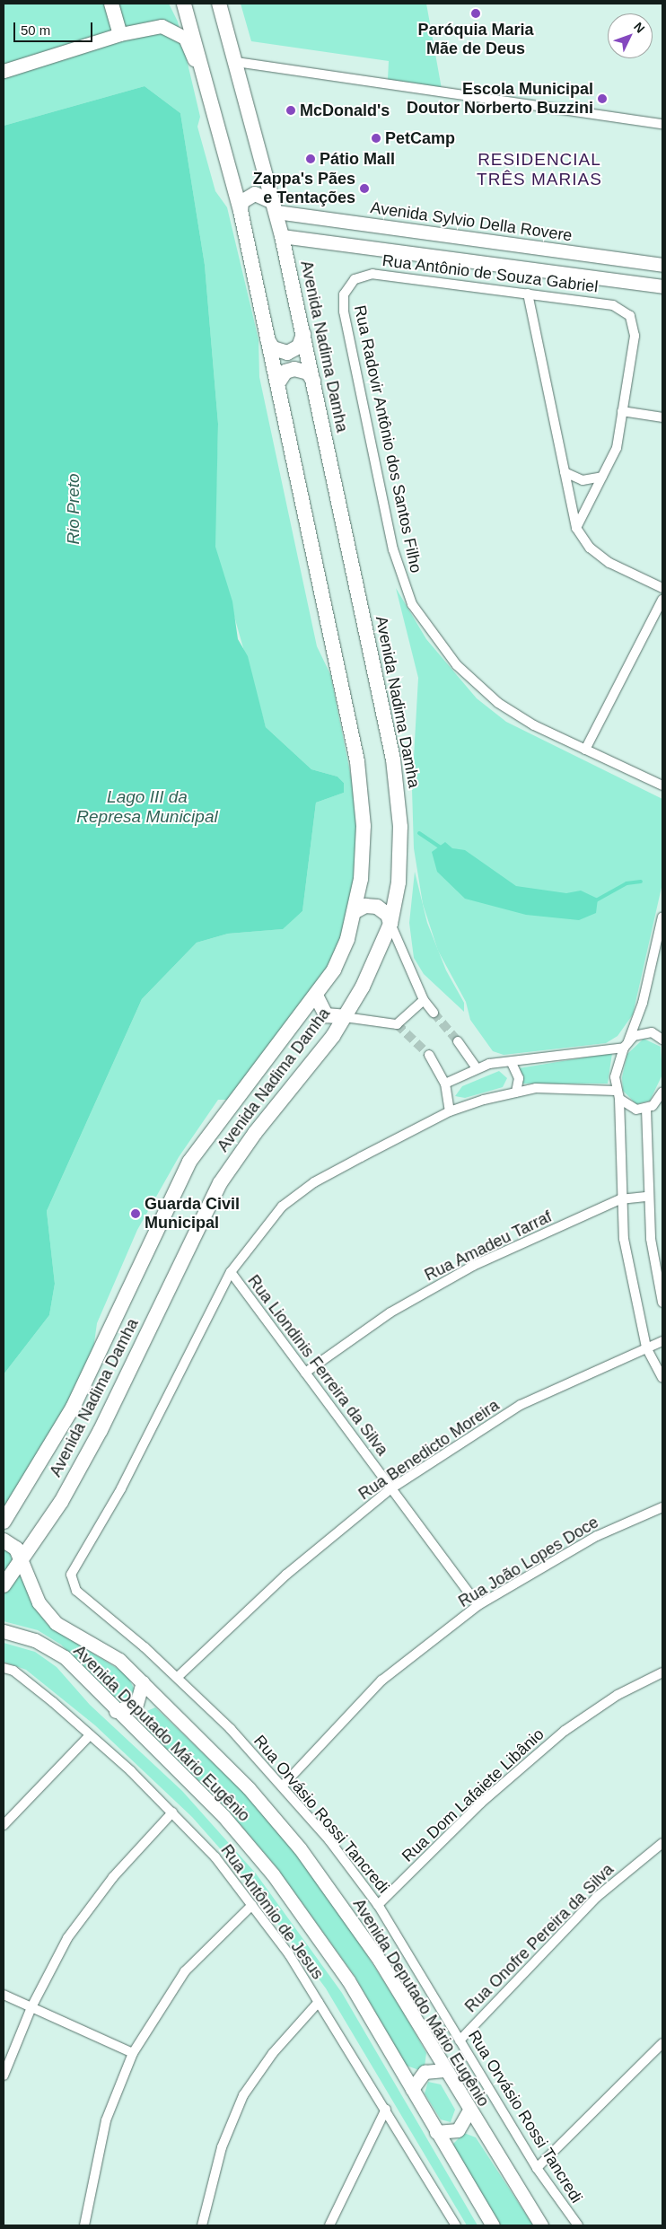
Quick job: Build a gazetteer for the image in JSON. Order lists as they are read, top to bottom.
{
  "streets": {
    "main road": ["Avenida Nadima Damha"],
    "street": [
      "Avenida Sylvio Della Rovere",
      "Rua Antônio de Souza Gabriel",
      "Rua Radovir Antônio dos Santos Filho",
      "Rua Amadeu Tarraf",
      "Rua Liondinis Ferreira da Silva",
      "Rua Benedicto Moreira",
      "Rua João Lopes Doce",
      "Avenida Deputado Mário Eugênio",
      "Rua Dom Lafaiete Libânio",
      "Rua Orvásio Rossi Tancredi",
      "Rua Antômio de Jesus",
      "Rua Onofre Pereira da Silva"
    ]
  },
  "crossings": [
    ["Avenida Sylvio Della Rovere", "Avenida Nadima Damha"],
    ["Rua Antônio de Souza Gabriel", "Rua Radovir Antônio dos Santos Filho"],
    ["Avenida Nadima Damha", "Avenida Deputado Mário Eugênio"],
    ["Rua Amadeu Tarraf", "Rua Liondinis Ferreira da Silva"],
    ["Rua Liondinis Ferreira da Silva", "Rua Benedicto Moreira"],
    ["Rua Liondinis Ferreira da Silva", "Rua João Lopes Doce"],
    ["Rua Liondinis Ferreira da Silva", "Rua Orvásio Rossi Tancredi"],
    ["Rua Benedicto Moreira", "Rua Orvásio Rossi Tancredi"],
    ["Rua João Lopes Doce", "Rua Orvásio Rossi Tancredi"],
    ["Rua Dom Lafaiete Libânio", "Rua Orvásio Rossi Tancredi"],
    ["Rua Orvásio Rossi Tancredi", "Rua Onofre Pereira da Silva"]
  ],
  "districts": ["RESIDENCIAL TRÊS MARIAS"],
  "water": ["Rio Preto", "Lago III da Represa Municipal"],
  "places": [
    "Paróquia Maria Mãe de Deus",
    "Escola Municipal Doutor Norberto Buzzini",
    "McDonald's",
    "PetCamp",
    "Pátio Mall",
    "Zappa's Pães e Tentações",
    "Guarda Civil Municipal"
  ],
  "scale_bar": "50 m",
  "north": "top right"
}
